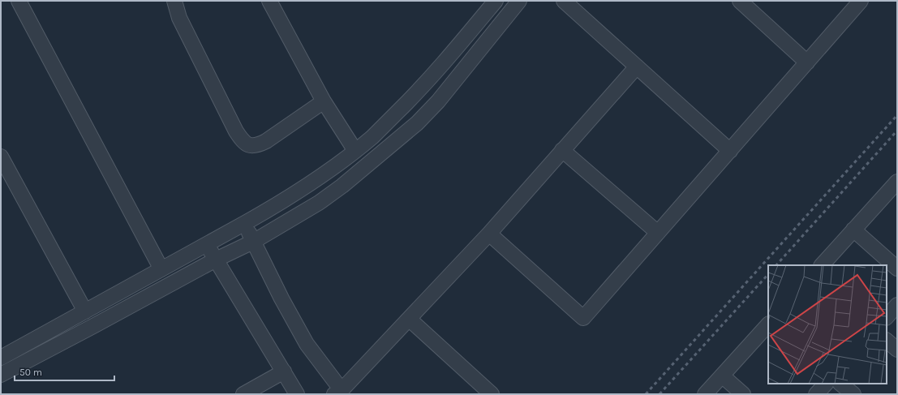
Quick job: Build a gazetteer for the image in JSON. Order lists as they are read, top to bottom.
{
  "scale_bar": "50 m"
}
